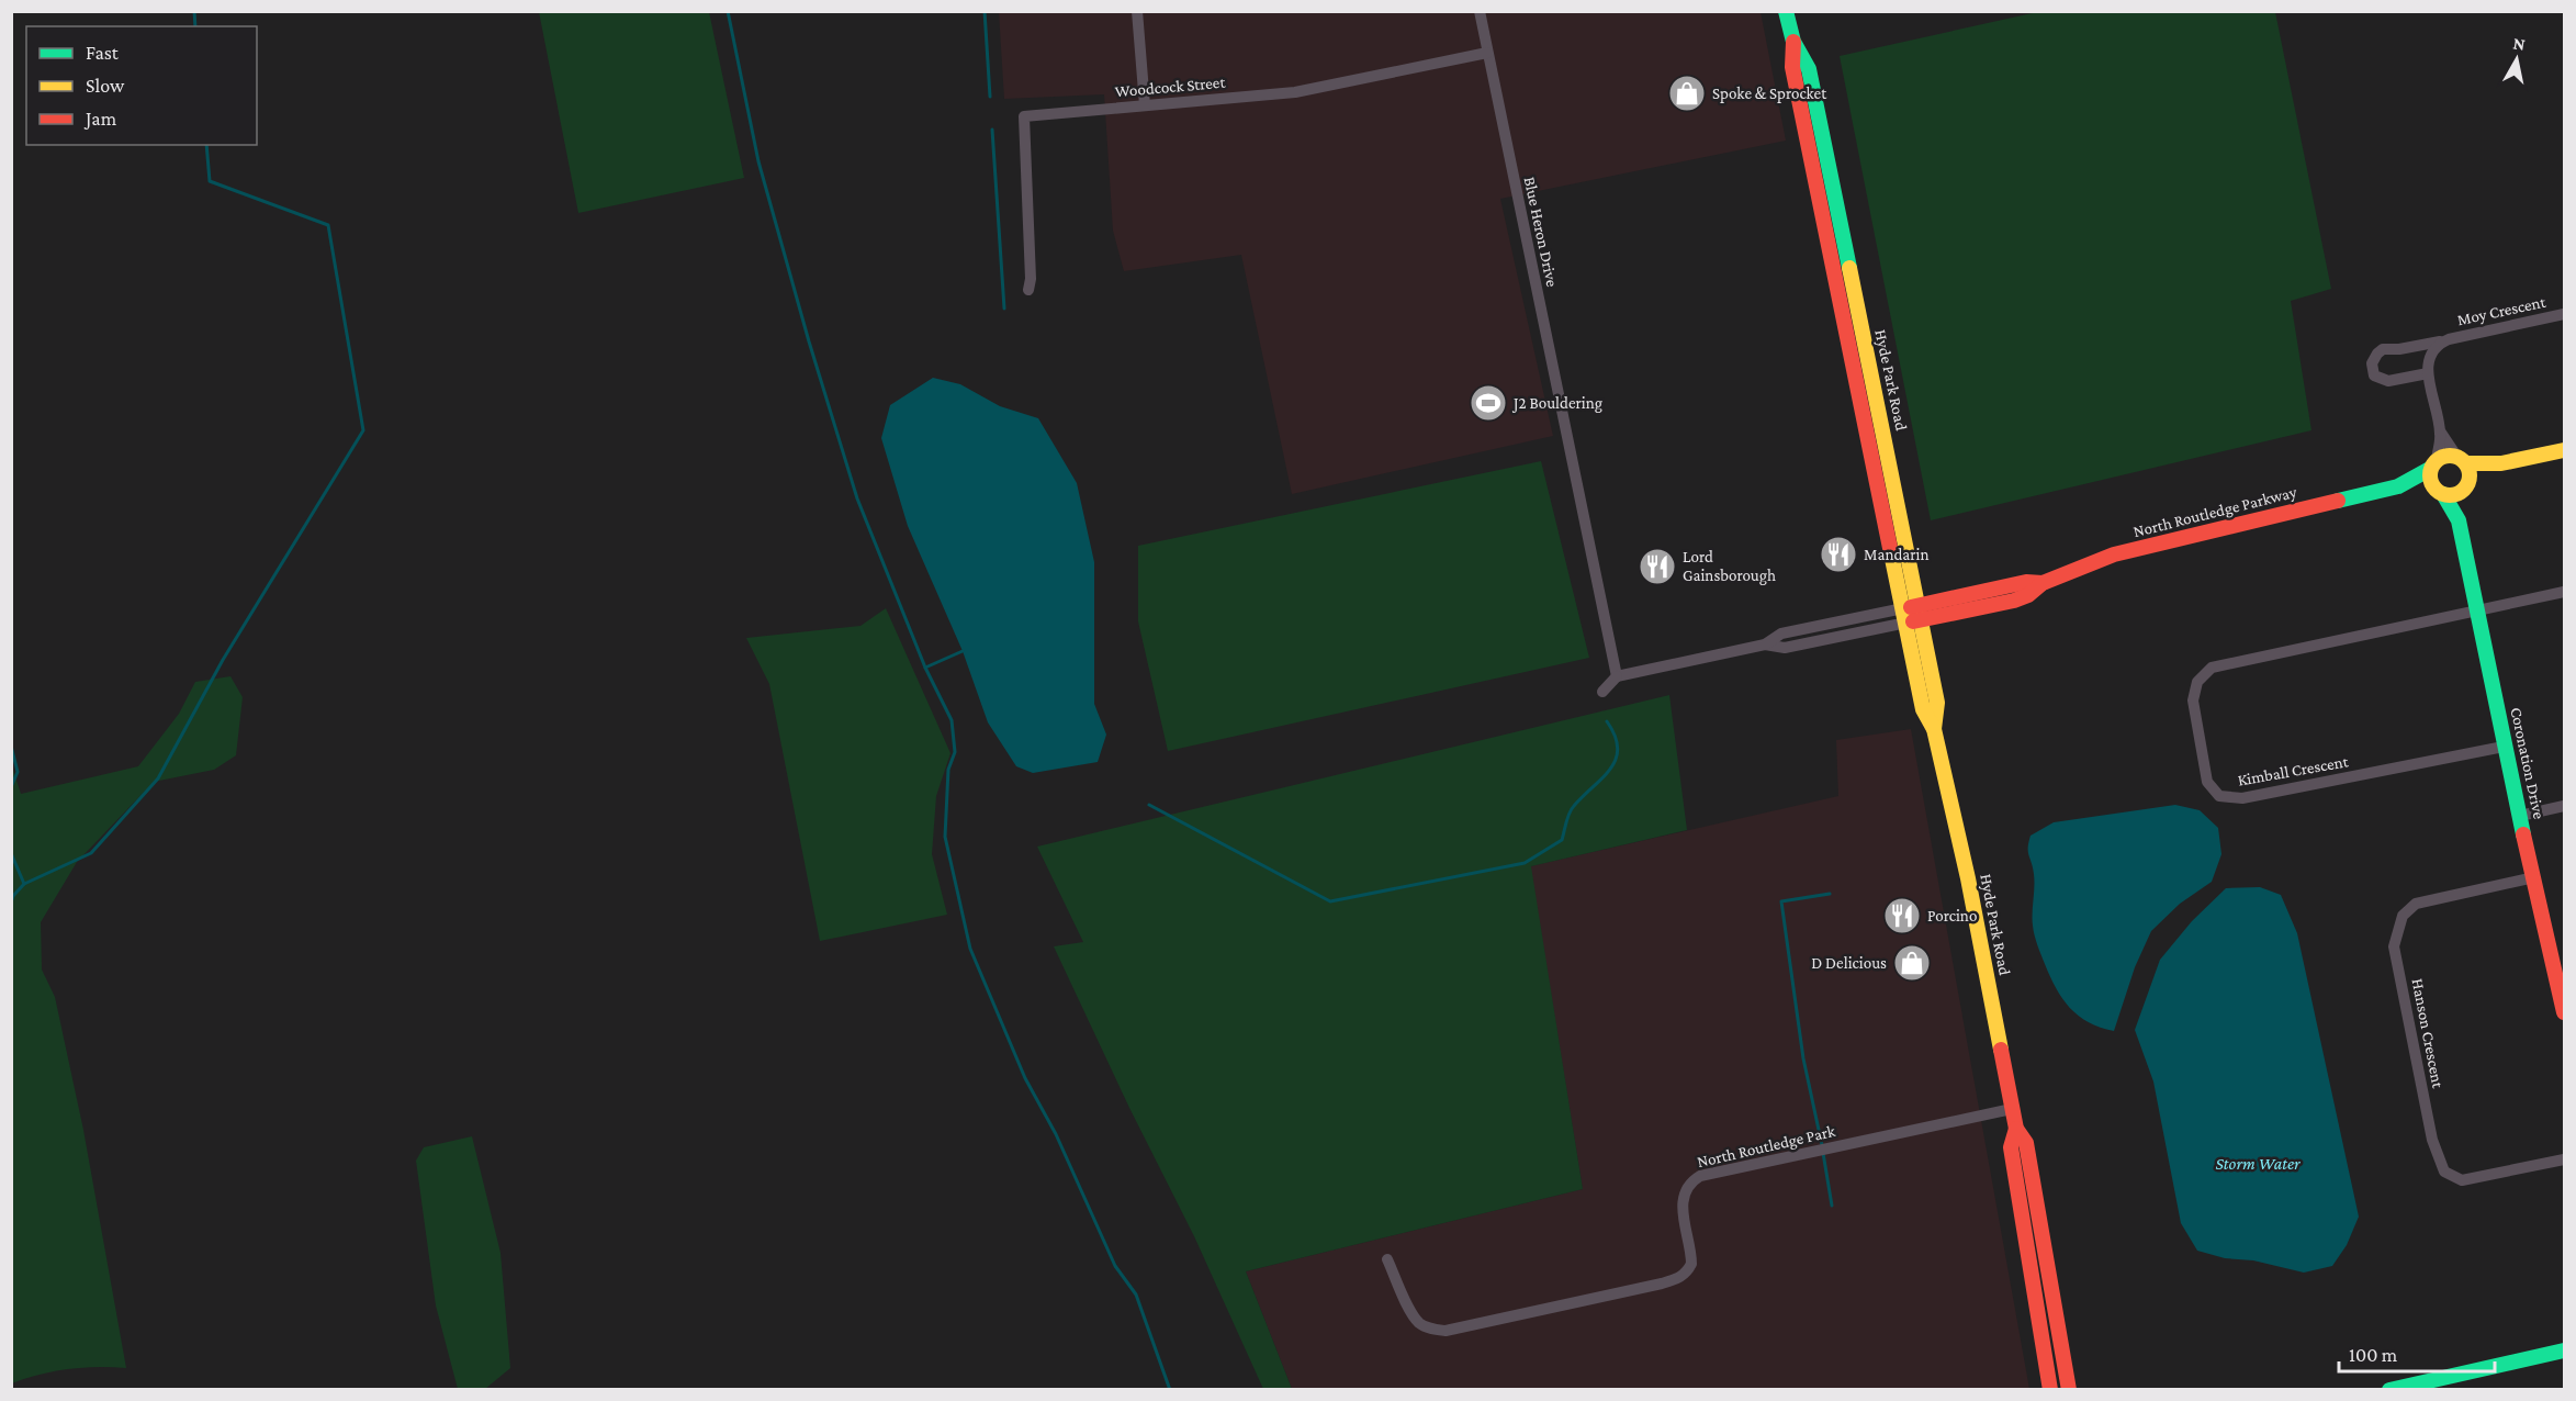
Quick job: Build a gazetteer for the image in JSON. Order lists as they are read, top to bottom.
{
  "streets": {
    "main road": ["Hyde Park Road", "North Routledge Parkway", "Coronation Drive"],
    "street": [
      "Woodcock Street",
      "Blue Heron Drive",
      "Moy Crescent",
      "Kimball Crescent",
      "Hanson Crescent",
      "North Routledge Park"
    ]
  },
  "crossings": [
    ["Woodcock Street", "Blue Heron Drive"],
    ["Hyde Park Road", "North Routledge Parkway"],
    ["Hyde Park Road", "North Routledge Park"],
    ["North Routledge Parkway", "Coronation Drive"],
    ["Coronation Drive", "Kimball Crescent"],
    ["Coronation Drive", "Hanson Crescent"]
  ],
  "water": ["Storm Water"],
  "places": {
    "shop": ["Spoke & Sprocket", "D Delicious"],
    "sports": ["J2 Bouldering"],
    "restaurant": ["Mandarin", "Lord Gainsborough", "Porcino"]
  },
  "legend": ["Fast", "Slow", "Jam"],
  "scale_bar": "100 m",
  "north": "top"
}
